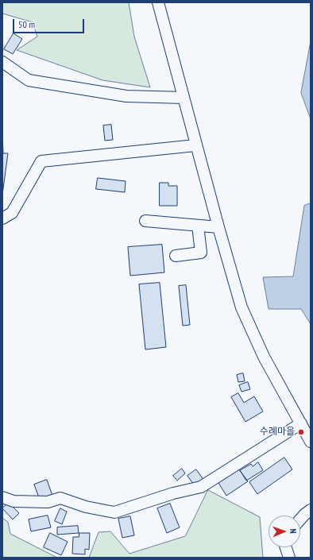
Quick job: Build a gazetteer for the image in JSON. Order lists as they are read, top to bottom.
{
  "places": ["수례마을"],
  "scale_bar": "50 m",
  "north": "right"
}
